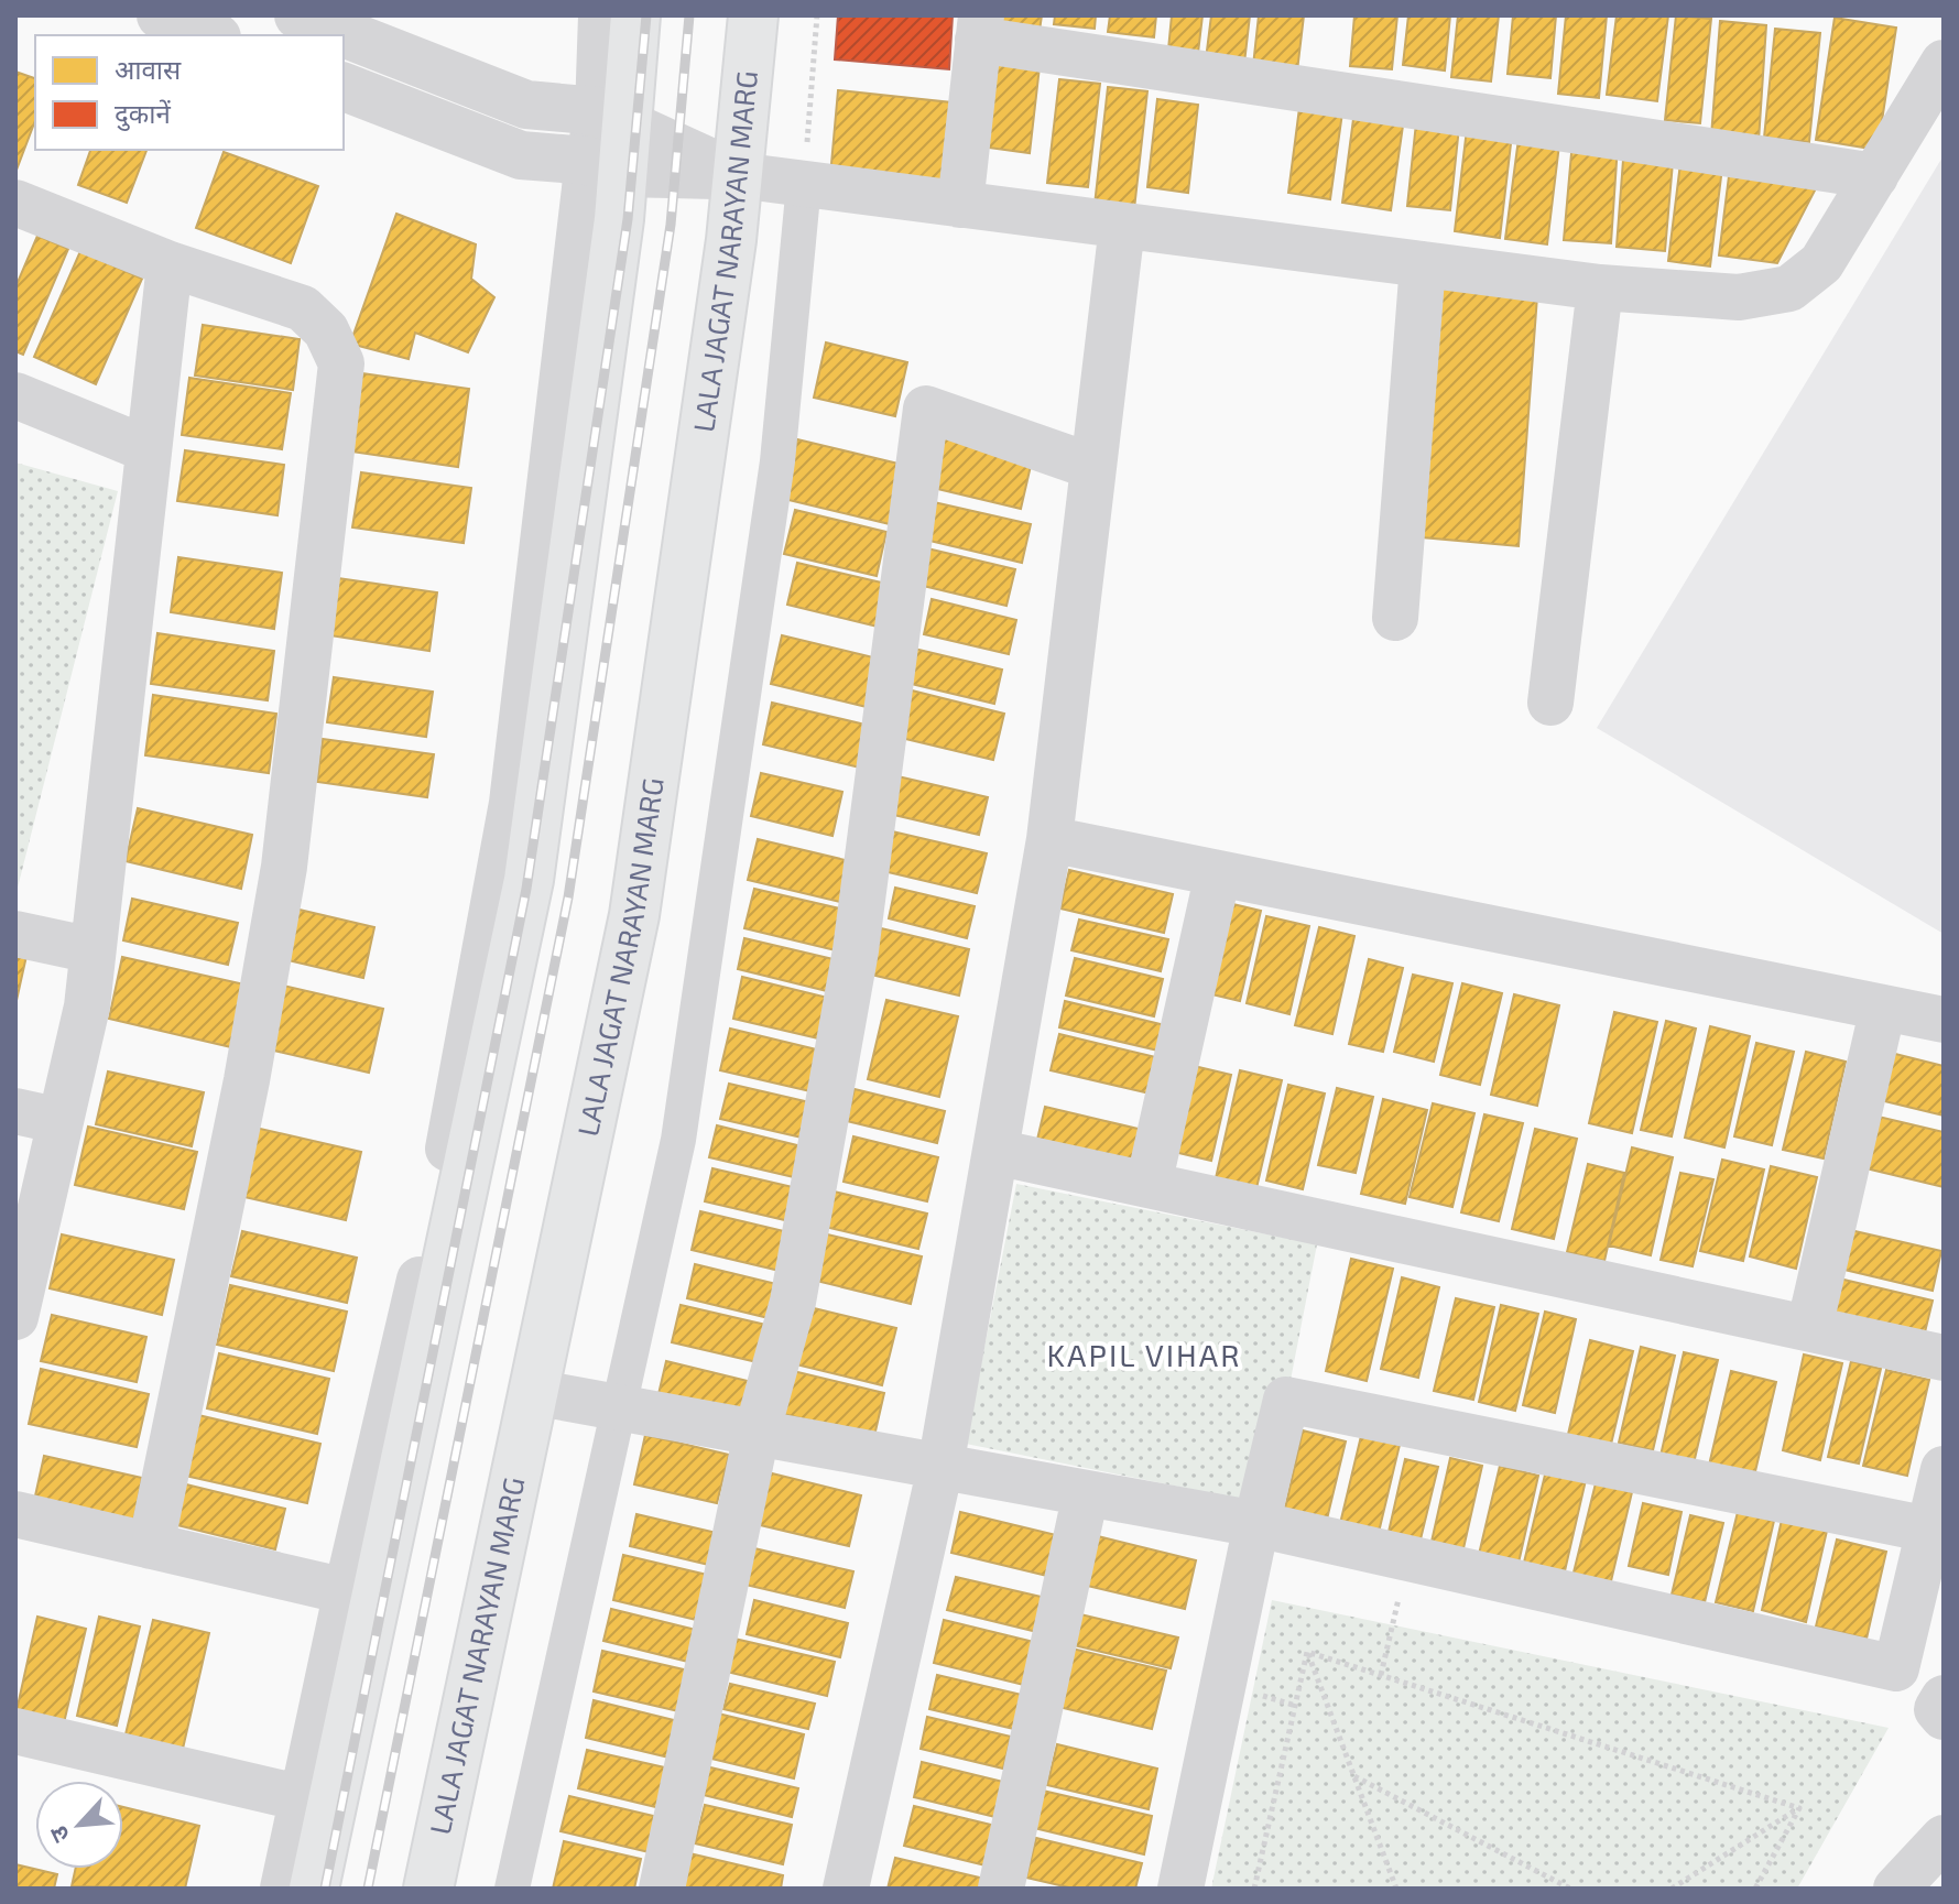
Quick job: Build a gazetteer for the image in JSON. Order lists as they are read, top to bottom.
{
  "streets": {
    "main road": ["LALA JAGAT NARAYAN MARG"]
  },
  "districts": ["KAPIL VIHAR"],
  "legend": ["आवास", "दुकानें"],
  "north": "bottom left"
}
